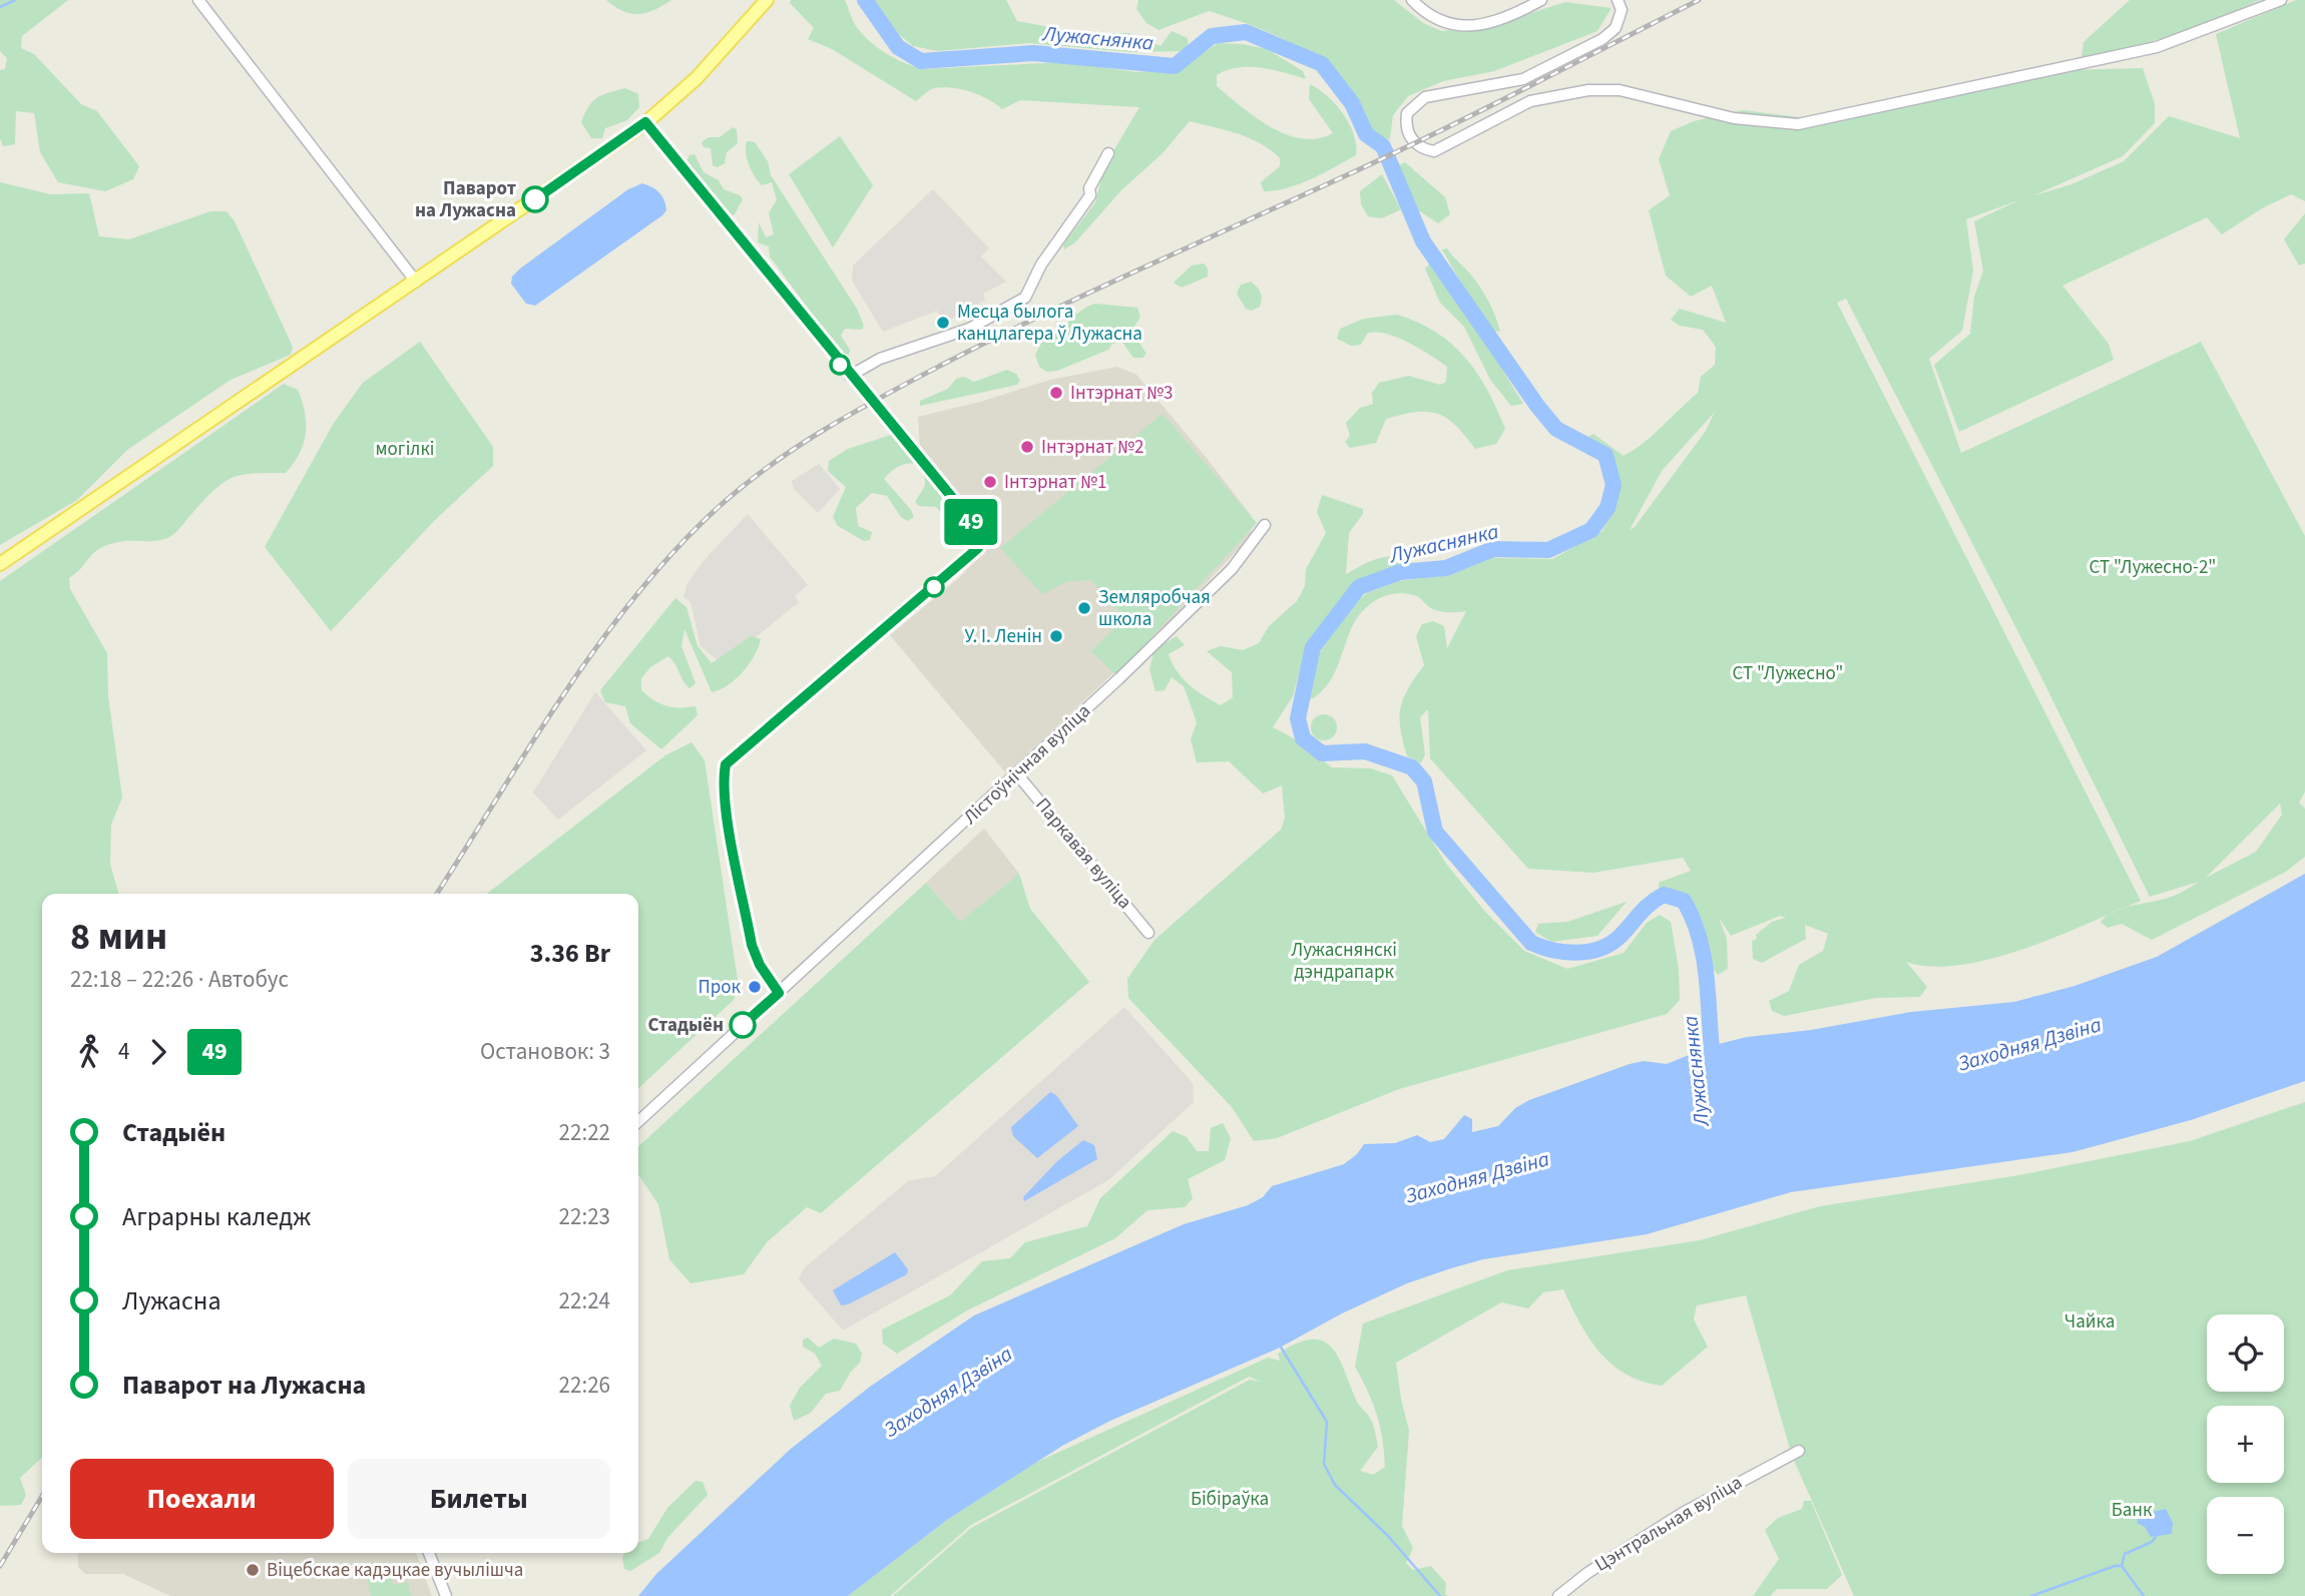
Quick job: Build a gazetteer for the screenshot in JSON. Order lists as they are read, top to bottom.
{
  "streets": {
    "street": ["Лістоўнічная вуліца", "Паркавая вуліца", "Цэнтральная вуліца"]
  },
  "crossings": [
    ["Лістоўнічная вуліца", "Паркавая вуліца"]
  ],
  "water": ["Лужаснянка", "Заходняя Дзвіна"],
  "parks": [
    "могілкі",
    "СТ \"Лужесно-2\"",
    "СТ \"Лужесно\"",
    "Лужаснянскі дэндрапарк",
    "Чайка",
    "Бібіраўка",
    "Банк"
  ],
  "places": [
    "Паварот на Лужасна",
    "Месца былога канцлагера ў Лужасна",
    "Інтэрнат №3",
    "Інтэрнат №2",
    "Інтэрнат №1",
    "Земляробчая школа",
    "У. І. Ленін",
    "Прок",
    "Стадыён",
    "Віцебскае кадэцкае вучылішча"
  ],
  "lines": ["bus line 49"],
  "page": {
    "on_map": "49",
    "heading": ["8 мин", "22:18 – 22:26 · Автобус", "3.36 Br"],
    "legs": ["4", "49", "Остановок: 3"],
    "list": [
      {
        "name": "Стадыён",
        "value": "22:22"
      },
      {
        "name": "Аграрны каледж",
        "value": "22:23"
      },
      {
        "name": "Лужасна",
        "value": "22:24"
      },
      {
        "name": "Паварот на Лужасна",
        "value": "22:26"
      }
    ],
    "map_buttons": ["+", "−"],
    "buttons": ["Поехали", "Билеты"]
  }
}
